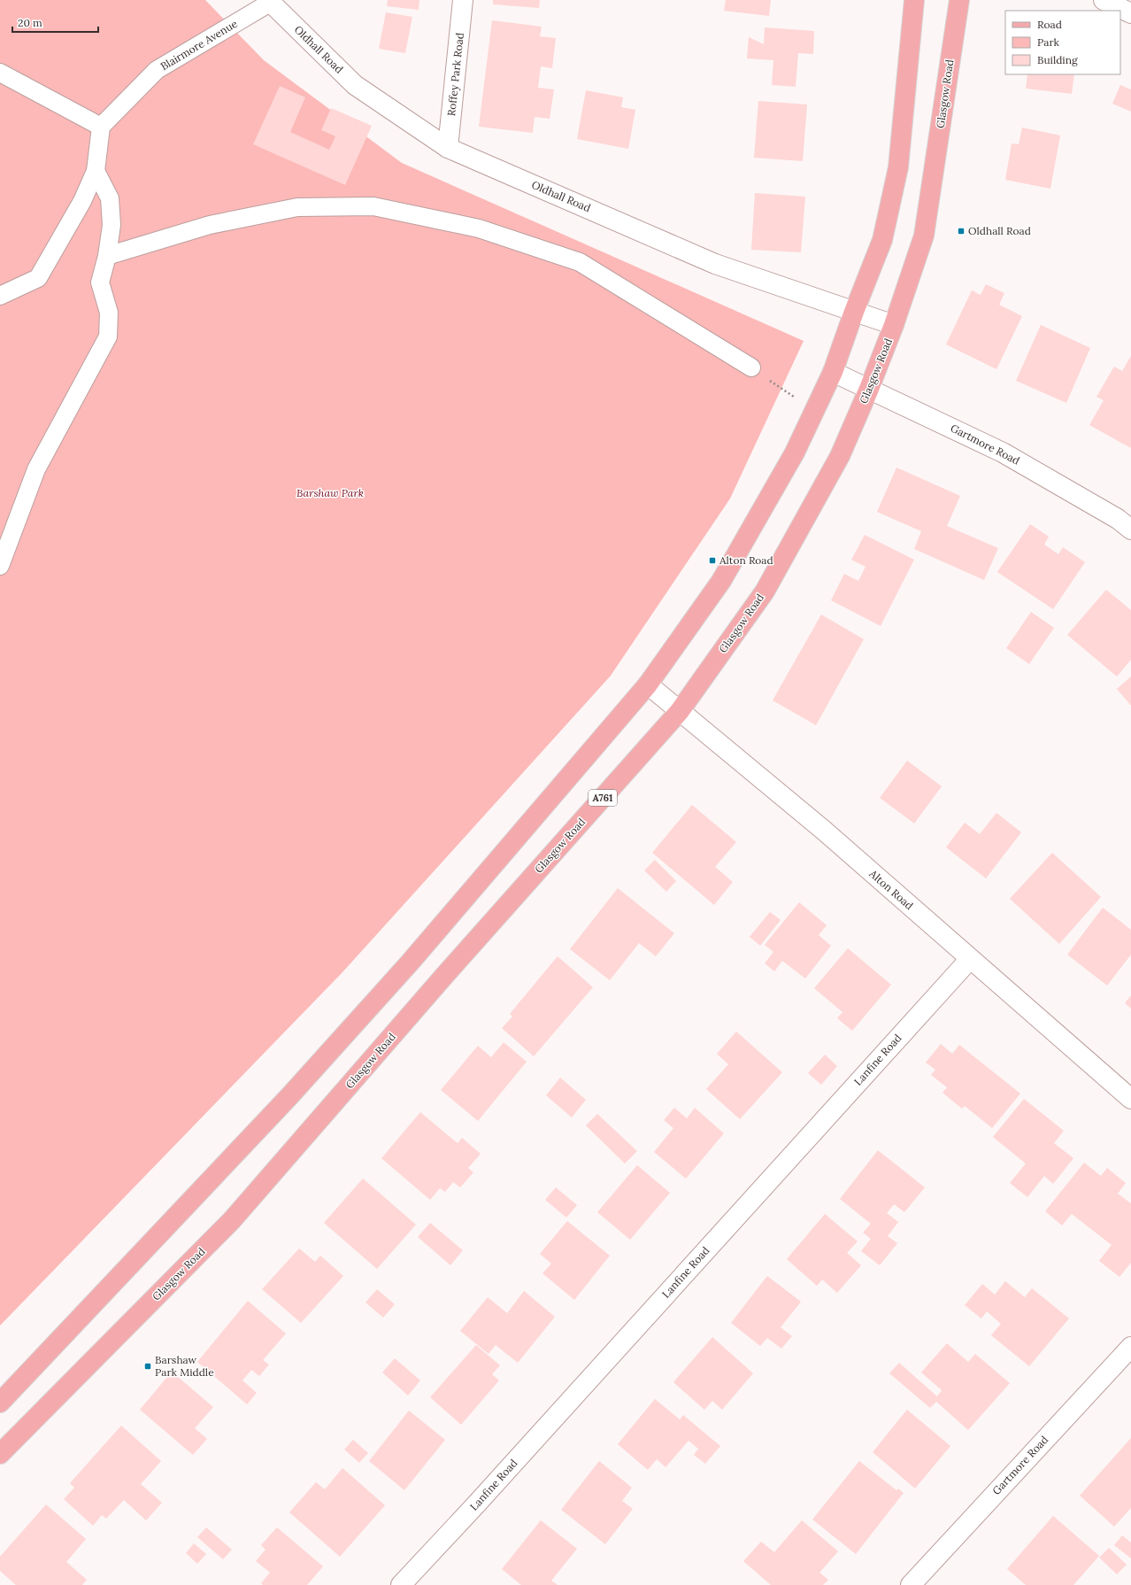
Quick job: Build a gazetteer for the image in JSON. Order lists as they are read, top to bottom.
{
  "streets": {
    "main road": ["Glasgow Road", "A761"],
    "street": [
      "Oldhall Road",
      "Roffey Park Road",
      "Gartmore Road",
      "Alton Road",
      "Lanfine Road"
    ],
    "lane": ["Blairmore Avenue"]
  },
  "crossings": [
    ["Blairmore Avenue", "Oldhall Road"],
    ["Oldhall Road", "Roffey Park Road"],
    ["Oldhall Road", "Glasgow Road"],
    ["Glasgow Road", "Gartmore Road"],
    ["Glasgow Road", "Alton Road"],
    ["Alton Road", "Lanfine Road"]
  ],
  "parks": ["Barshaw Park"],
  "places": {
    "transit": ["Oldhall Road", "Alton Road", "Barshaw Park Middle"]
  },
  "legend": ["Road", "Park", "Building"],
  "scale_bar": "20 m"
}
